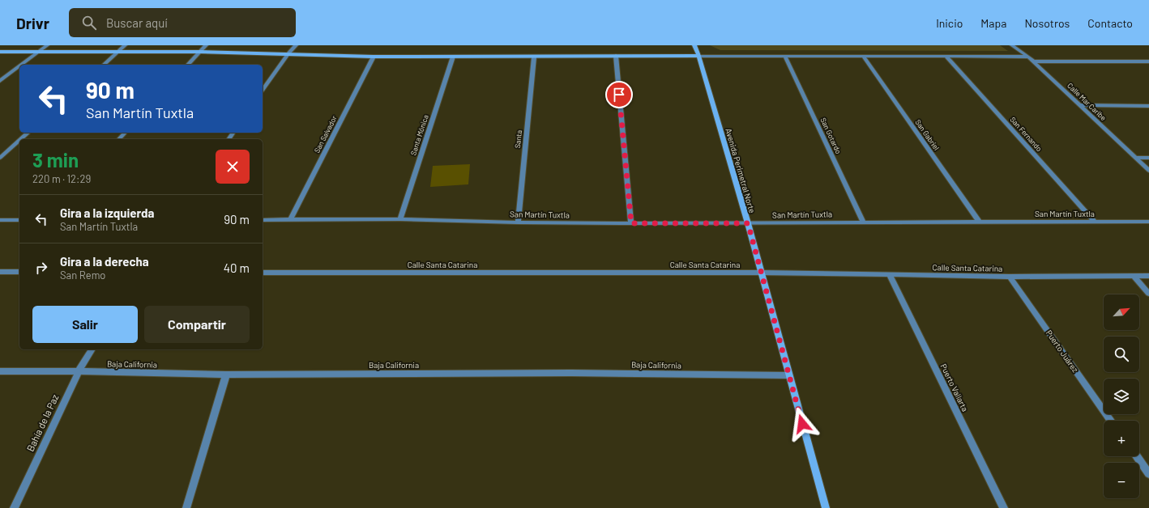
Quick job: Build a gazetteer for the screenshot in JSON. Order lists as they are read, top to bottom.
{
  "streets": {
    "street": [
      "Calle Mar Caribe",
      "San Salvador",
      "San Fernando",
      "Santa Mónica",
      "San Gabriel",
      "San Gotardo",
      "Santa",
      "Avenida Perimetral Norte",
      "San Martín Tuxtla",
      "Calle Santa Catarina",
      "Puerto Juárez",
      "Baja California",
      "Puerto Vallarta",
      "Bahía de la Paz"
    ]
  },
  "crossings": [
    ["San Salvador", "San Martín Tuxtla"],
    ["San Fernando", "San Martín Tuxtla"],
    ["Santa Mónica", "San Martín Tuxtla"],
    ["San Gabriel", "San Martín Tuxtla"],
    ["San Gotardo", "San Martín Tuxtla"],
    ["Santa", "San Martín Tuxtla"],
    ["Avenida Perimetral Norte", "San Martín Tuxtla"],
    ["Avenida Perimetral Norte", "Calle Santa Catarina"],
    ["Avenida Perimetral Norte", "Baja California"],
    ["Calle Santa Catarina", "Puerto Juárez"],
    ["Calle Santa Catarina", "Puerto Vallarta"],
    ["Baja California", "Bahía de la Paz"]
  ],
  "north": "top right",
  "page": {
    "header": "Drivr",
    "search": "Buscar aquí",
    "nav": [
      "Inicio",
      "Mapa",
      "Nosotros",
      "Contacto"
    ],
    "turn": ["90 m", "San Martín Tuxtla"],
    "heading": ["3 min", "220 m · 12:29"],
    "list": [
      {
        "name": "Gira a la izquierda",
        "note": "San Martín Tuxtla",
        "value": "90 m"
      },
      {
        "name": "Gira a la derecha",
        "note": "San Remo",
        "value": "40 m"
      }
    ],
    "map_buttons": ["+", "−"],
    "buttons": ["Salir", "Compartir"]
  }
}
